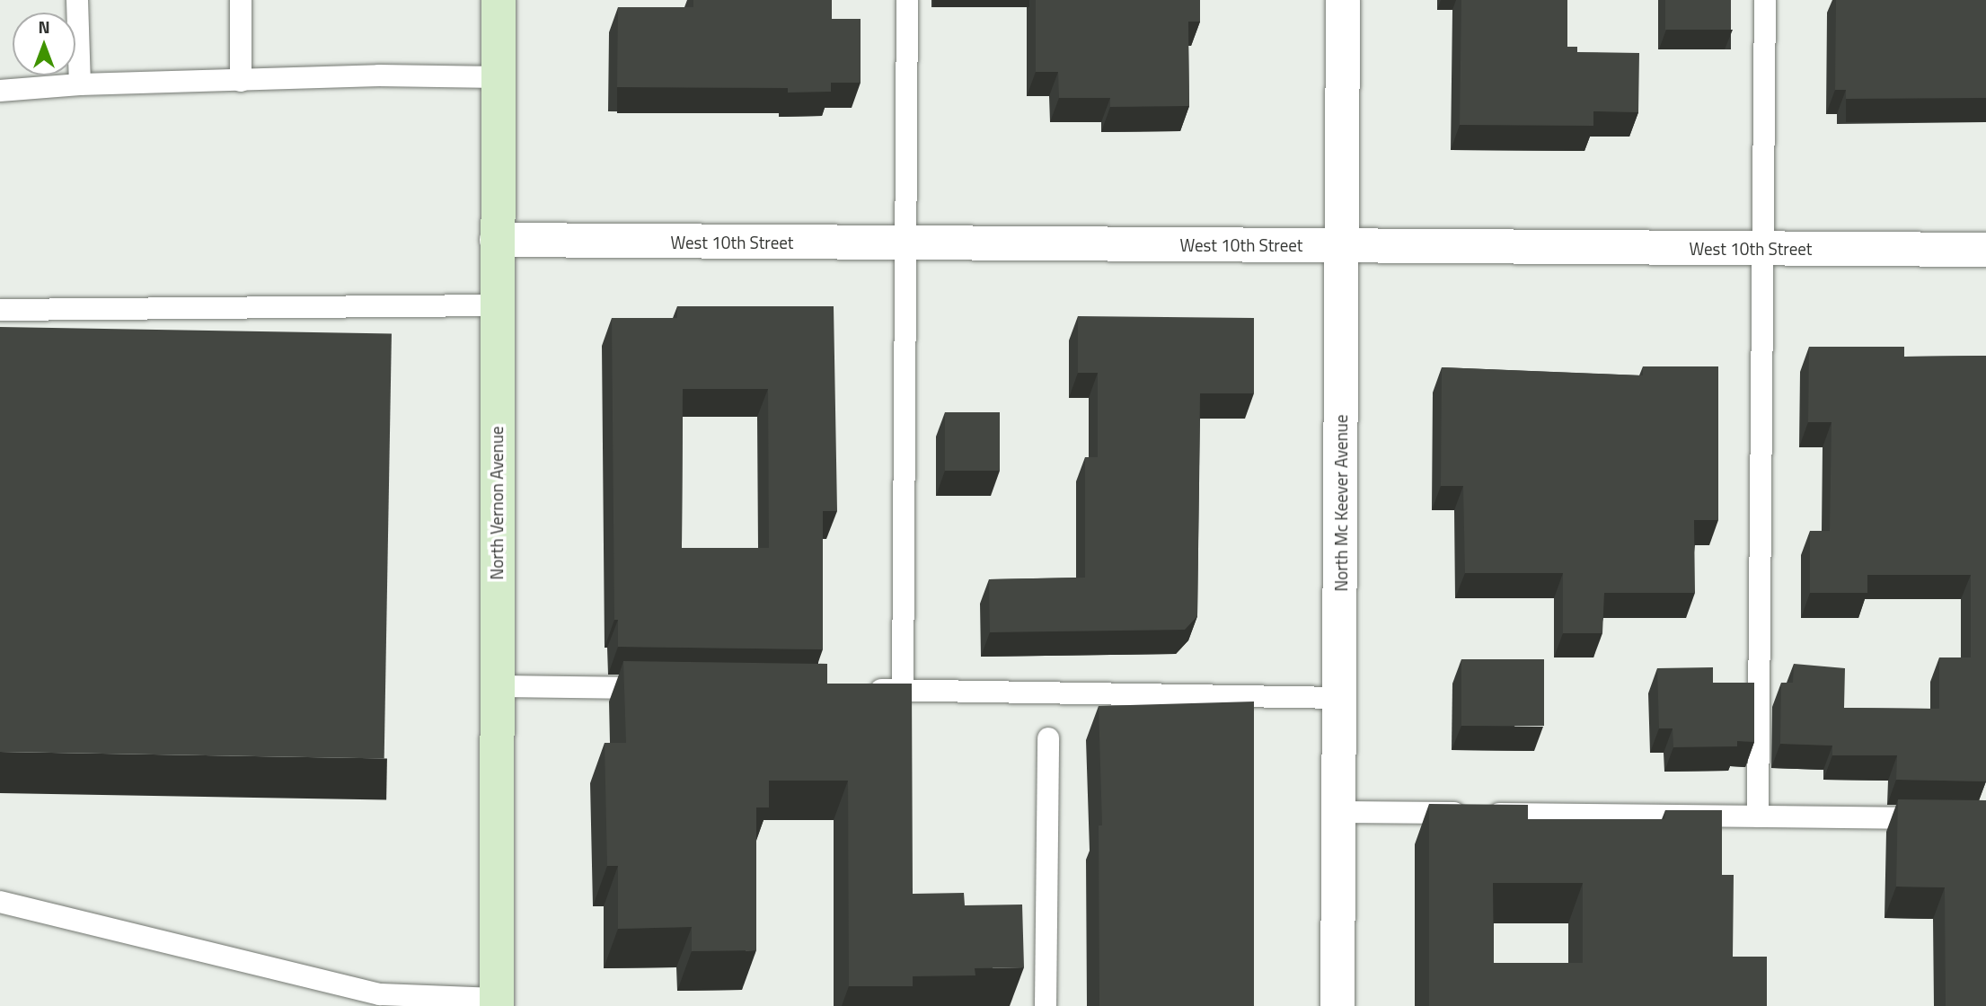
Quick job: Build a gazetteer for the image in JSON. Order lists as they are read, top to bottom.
{
  "streets": {
    "street": ["West 10th Street", "North Vernon Avenue", "North Mc Keever Avenue"]
  },
  "crossings": [
    ["West 10th Street", "North Vernon Avenue"],
    ["West 10th Street", "North Mc Keever Avenue"]
  ],
  "north": "top"
}
